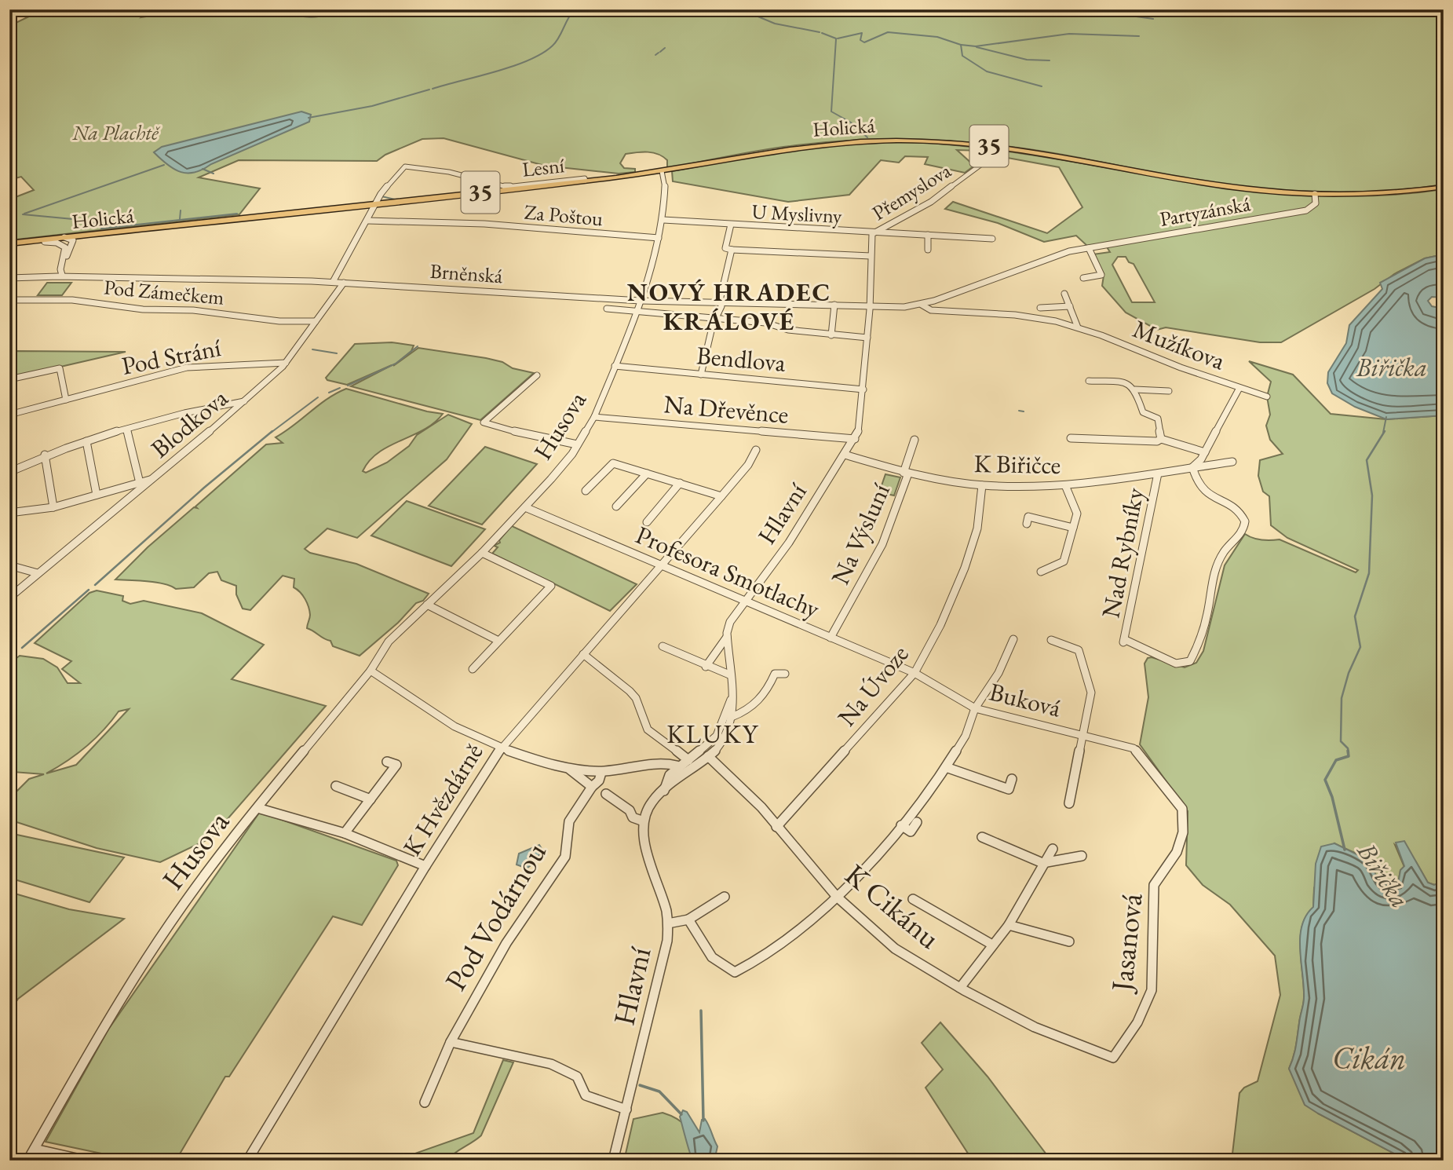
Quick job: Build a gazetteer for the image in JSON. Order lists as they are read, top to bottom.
{
  "streets": {
    "main road": ["Holická", "35"],
    "street": [
      "Lesní",
      "Přemyslova",
      "Partyzánská",
      "U Myslivny",
      "Za Poštou",
      "Brněnská",
      "Pod Zámečkem",
      "Mužíkova",
      "Pod Strání",
      "Bendlova",
      "Na Dřevěnce",
      "Blodkova",
      "Husova",
      "K Biřičce",
      "Hlavní",
      "Na Výsluní",
      "Nad Rybníky",
      "Profesora Smotlachy",
      "Na Úvoze",
      "Buková",
      "K Hvězdárně",
      "K Cikánu",
      "Pod Vodárnou",
      "Jasanová"
    ]
  },
  "crossings": [
    ["Holická", "35"],
    ["Holická", "Lesní"],
    ["Holická", "Partyzánská"],
    ["35", "Partyzánská"],
    ["Přemyslova", "Partyzánská"],
    ["Přemyslova", "U Myslivny"],
    ["Přemyslova", "Brněnská"],
    ["Přemyslova", "Bendlova"],
    ["Partyzánská", "Brněnská"],
    ["Partyzánská", "Mužíkova"],
    ["Brněnská", "Blodkova"],
    ["Brněnská", "Husova"],
    ["Pod Zámečkem", "Blodkova"],
    ["Pod Strání", "Blodkova"],
    ["Bendlova", "Husova"],
    ["Na Dřevěnce", "Husova"],
    ["Na Dřevěnce", "Hlavní"],
    ["Husova", "Hlavní"],
    ["Husova", "Profesora Smotlachy"],
    ["K Biřičce", "Hlavní"],
    ["K Biřičce", "Na Výsluní"],
    ["K Biřičce", "Nad Rybníky"],
    ["K Biřičce", "Na Úvoze"],
    ["Hlavní", "Profesora Smotlachy"],
    ["Hlavní", "K Hvězdárně"],
    ["Hlavní", "K Cikánu"],
    ["Hlavní", "Pod Vodárnou"],
    ["Na Výsluní", "Profesora Smotlachy"],
    ["Profesora Smotlachy", "Na Úvoze"],
    ["Profesora Smotlachy", "Buková"],
    ["Profesora Smotlachy", "K Hvězdárně"],
    ["Na Úvoze", "Buková"],
    ["Na Úvoze", "K Cikánu"],
    ["Buková", "Jasanová"],
    ["K Cikánu", "Jasanová"]
  ],
  "districts": ["NOVÝ HRADEC KRÁLOVÉ", "KLUKY"],
  "water": ["Biřička", "Cikán"],
  "parks": ["Na Plachtě"]
}
